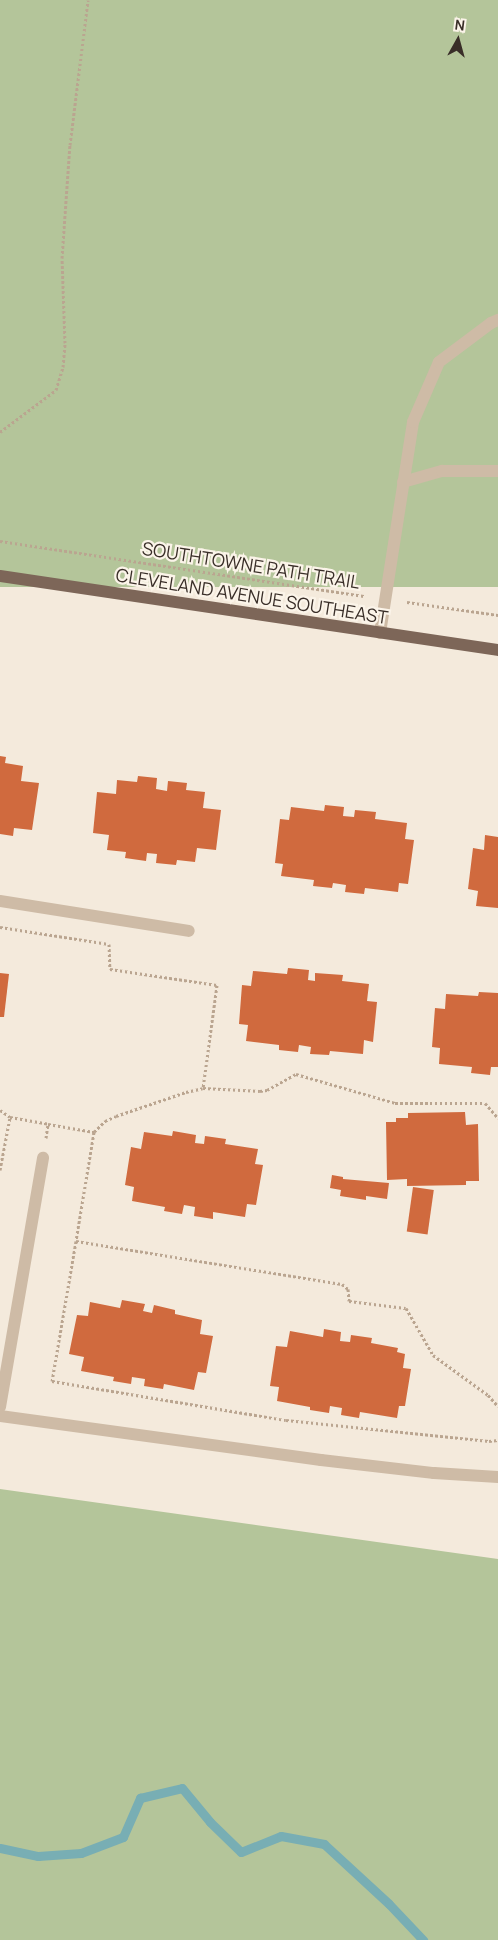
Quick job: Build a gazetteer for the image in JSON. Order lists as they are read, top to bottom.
{
  "streets": {
    "main road": ["CLEVELAND AVENUE SOUTHEAST"],
    "path": ["SOUTHTOWNE PATH TRAIL"]
  },
  "north": "top"
}
